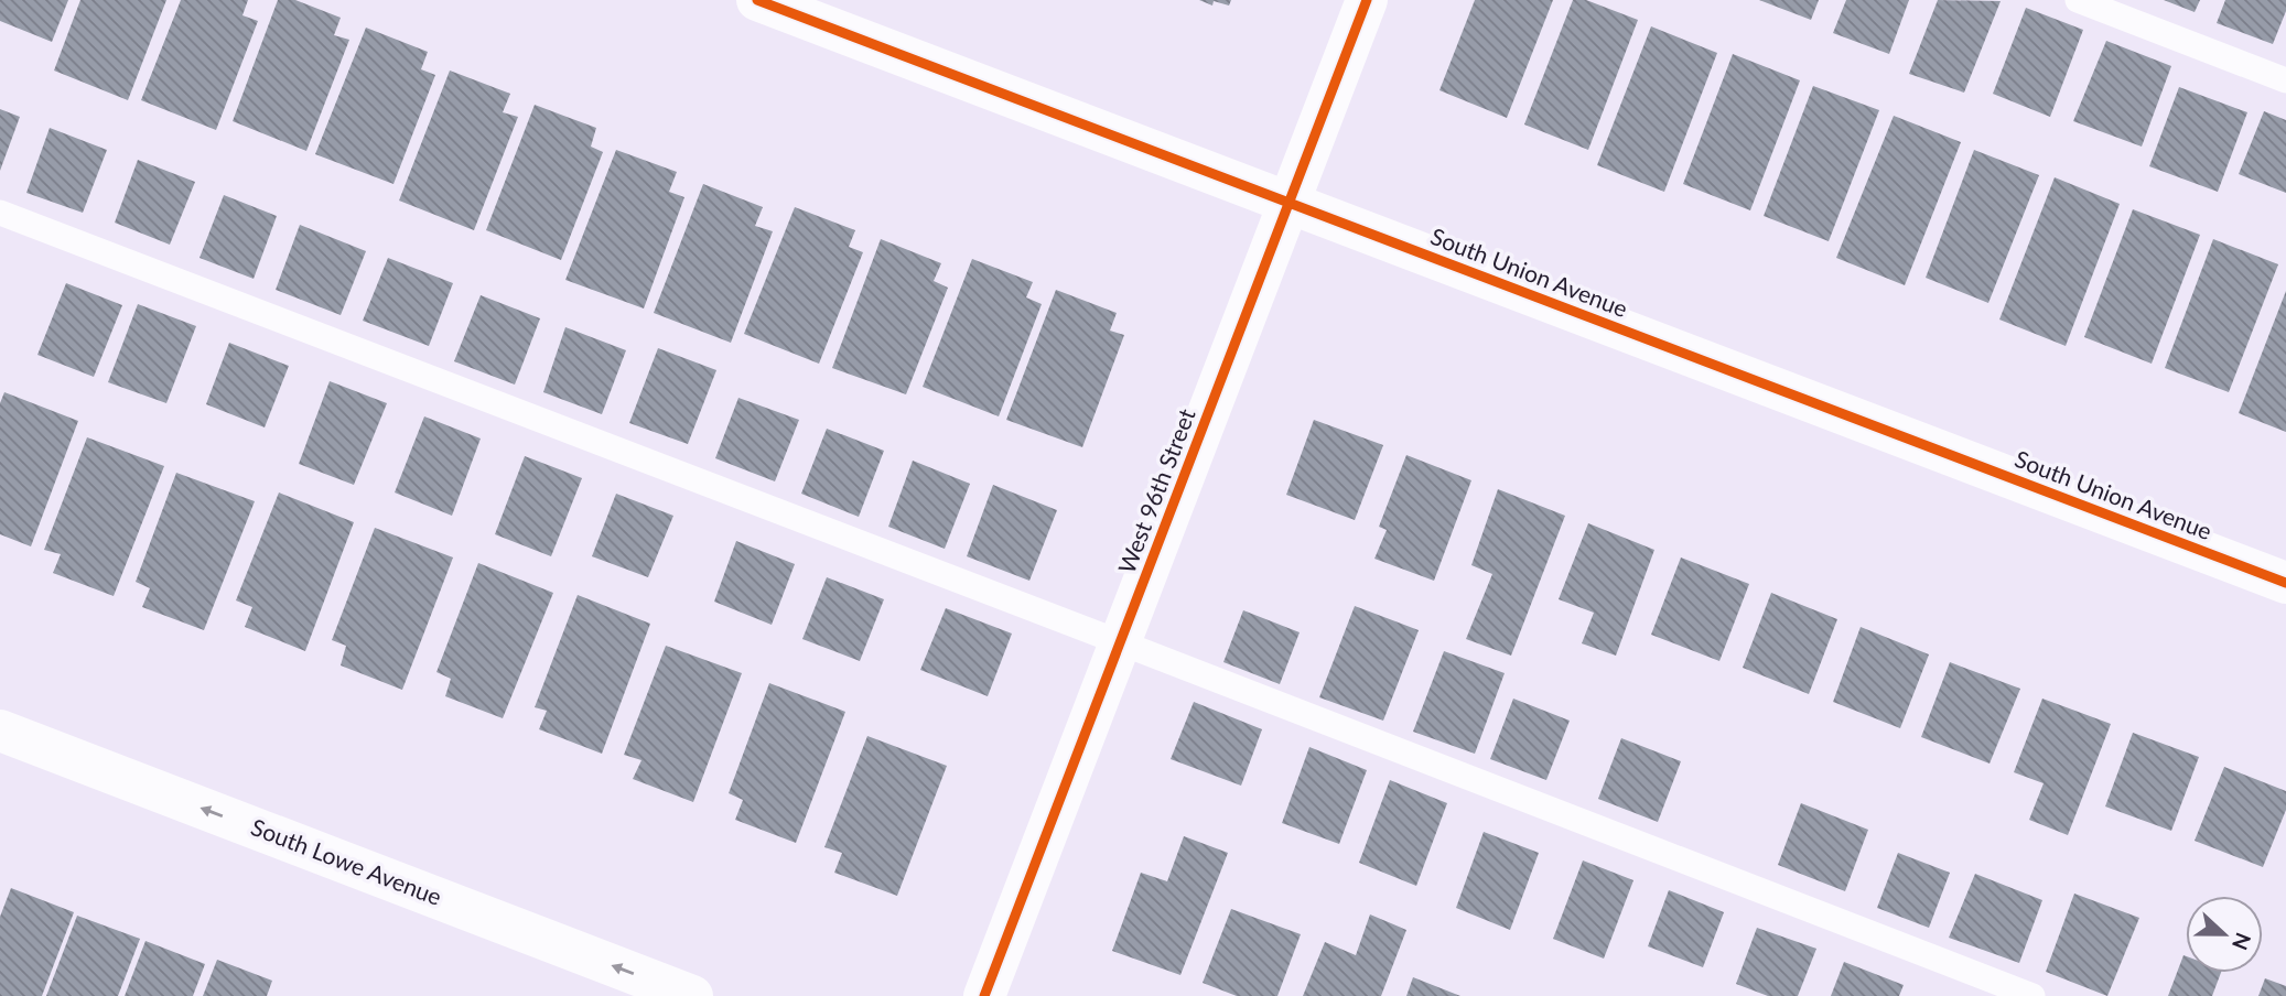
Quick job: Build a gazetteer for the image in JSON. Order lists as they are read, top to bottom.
{
  "streets": {
    "street": ["South Union Avenue", "West 96th Street", "South Lowe Avenue"]
  },
  "crossings": [
    ["South Union Avenue", "West 96th Street"]
  ],
  "one_way": ["South Lowe Avenue"],
  "north": "right"
}
